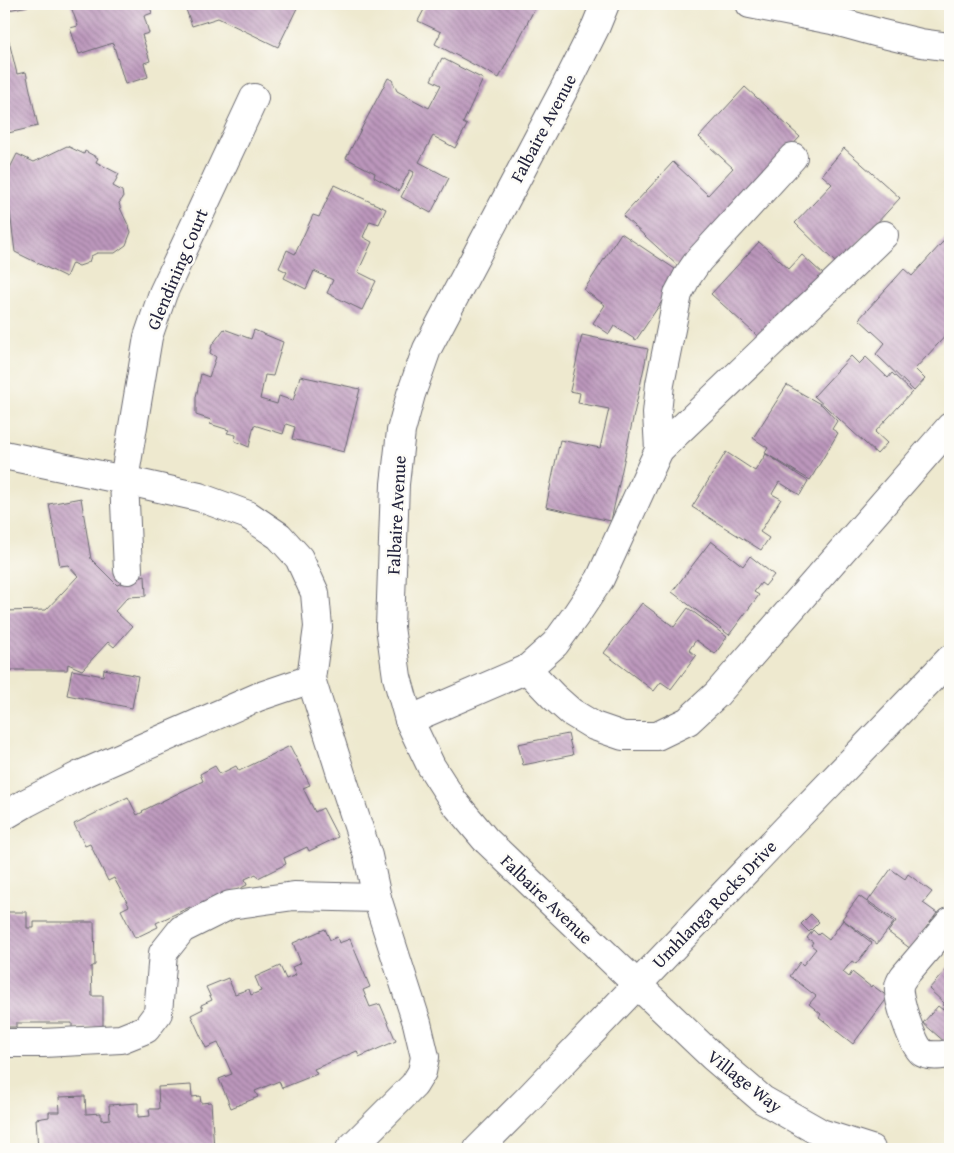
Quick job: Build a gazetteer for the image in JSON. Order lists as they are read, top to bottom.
{
  "streets": {
    "street": [
      "Falbaire Avenue",
      "Glendining Court",
      "Umhlanga Rocks Drive",
      "Village Way"
    ]
  },
  "crossings": [
    ["Falbaire Avenue", "Umhlanga Rocks Drive"],
    ["Falbaire Avenue", "Village Way"],
    ["Umhlanga Rocks Drive", "Village Way"]
  ]
}
